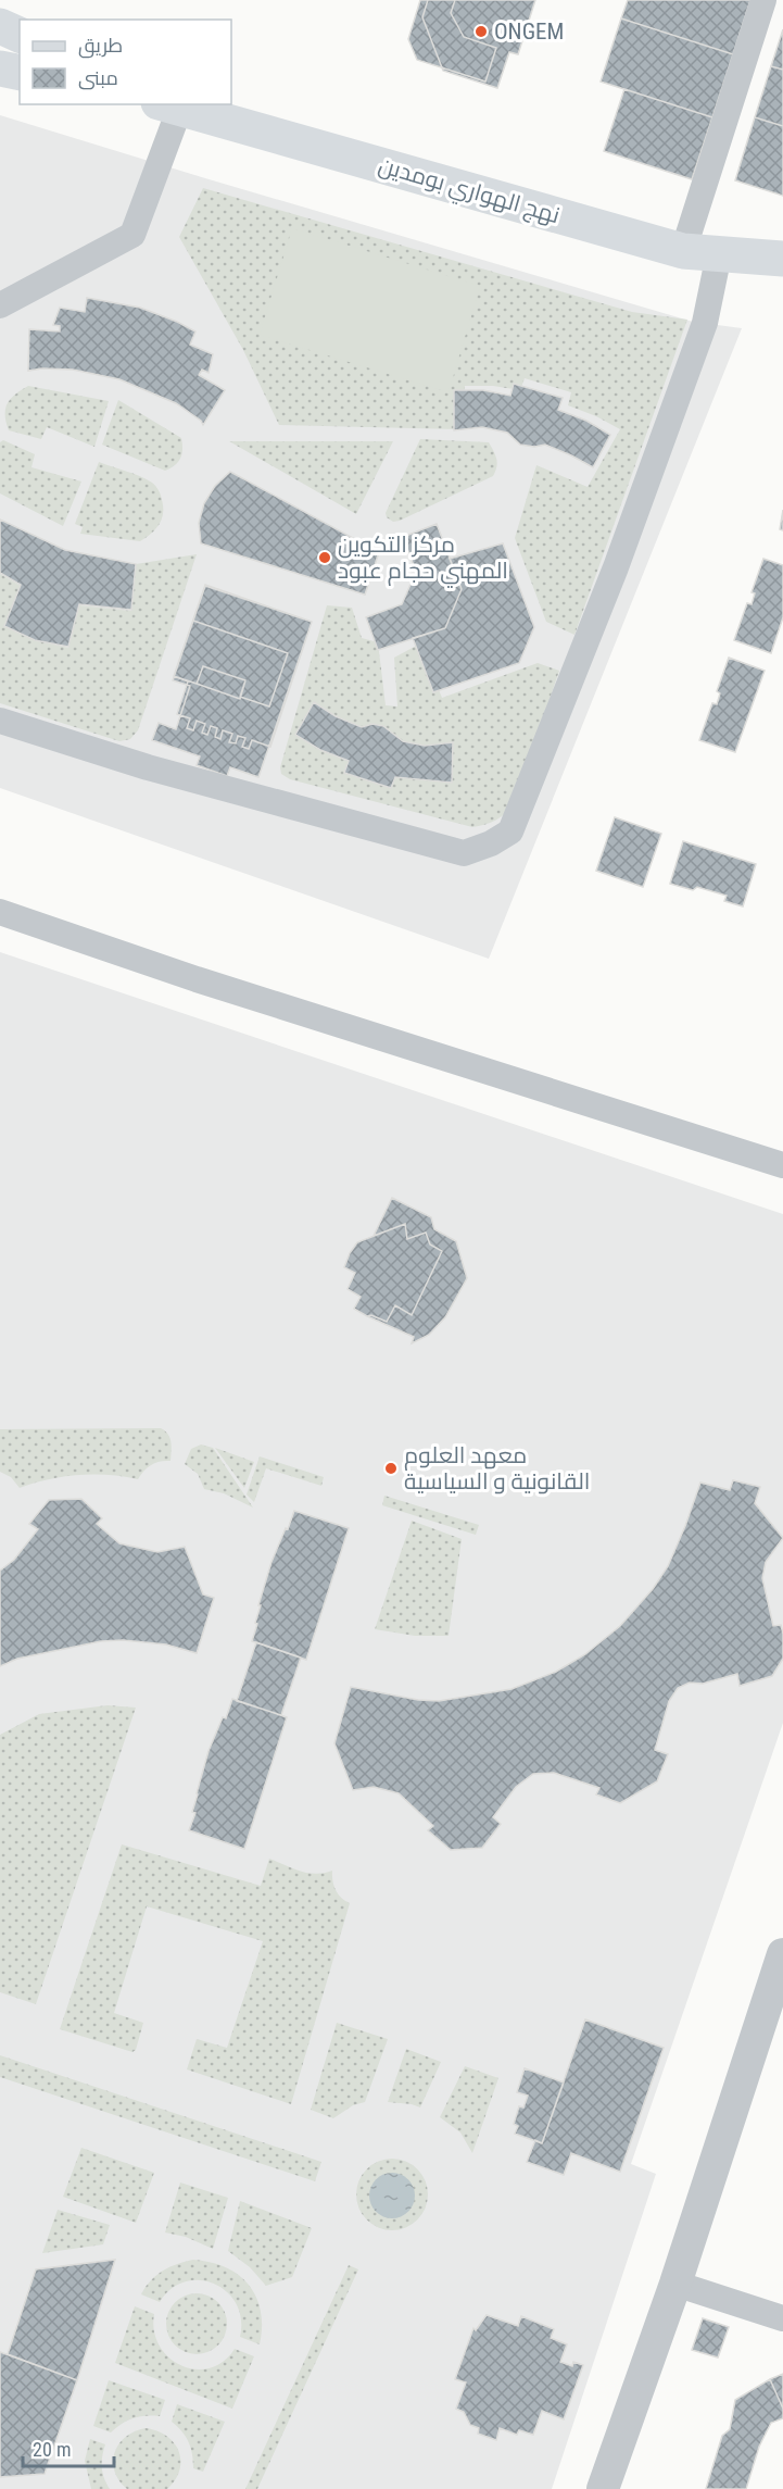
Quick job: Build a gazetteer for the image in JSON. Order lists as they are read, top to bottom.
{
  "streets": {
    "main road": ["نهج الهواري بومدين"]
  },
  "places": ["ONGEM", "مركز التكوين المهني حجام عبود", "معهد العلوم القانونية و السياسية"],
  "legend": ["طريق", "مبنى"],
  "scale_bar": "20 m"
}
